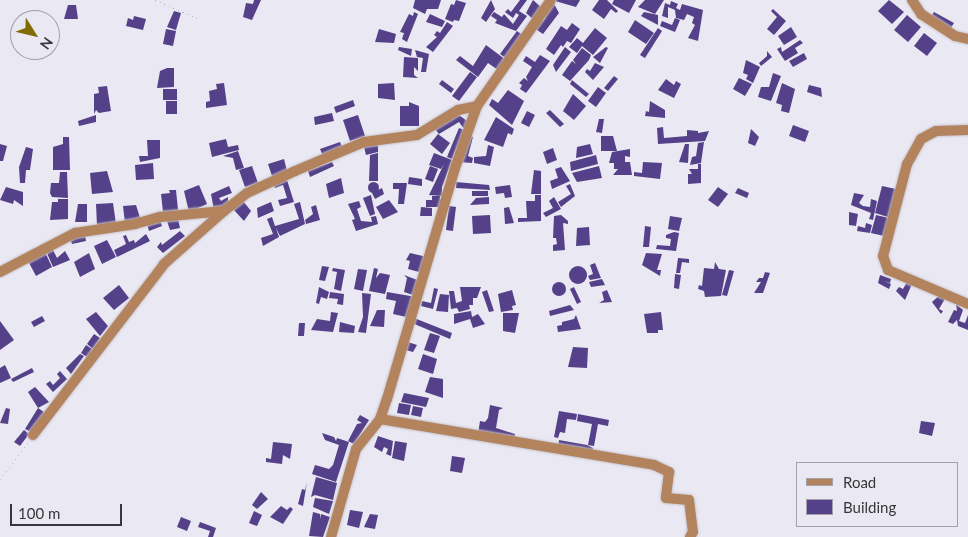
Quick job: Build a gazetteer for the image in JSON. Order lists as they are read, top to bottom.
{
  "legend": ["Road", "Building"],
  "scale_bar": "100 m",
  "north": "bottom right"
}
